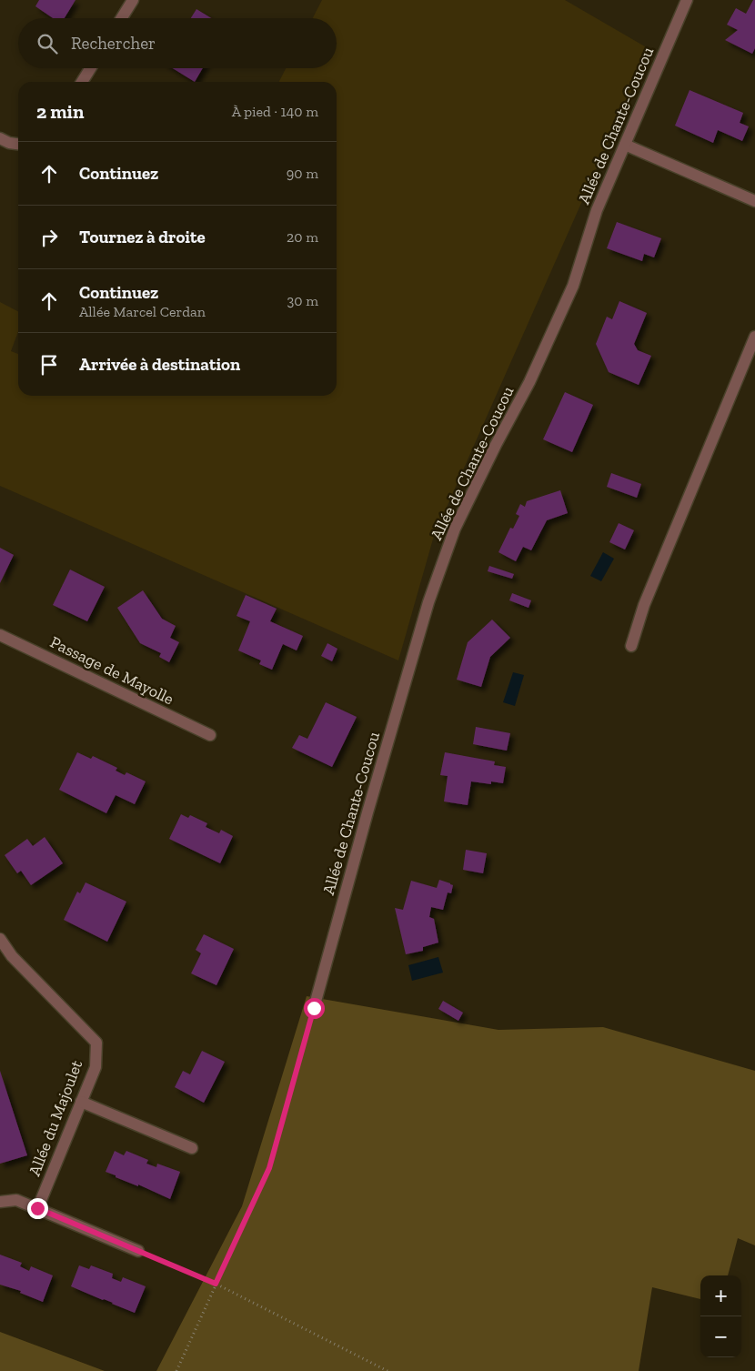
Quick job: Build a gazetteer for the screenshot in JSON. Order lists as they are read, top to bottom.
{
  "streets": {
    "street": ["Allée de Chante-Coucou", "Passage de Mayolle", "Allée du Majoulet"]
  },
  "page": {
    "search": "Rechercher",
    "heading": ["2 min", "À pied · 140 m"],
    "list": [
      ["Continuez", "90 m"],
      ["Tournez à droite", "20 m"],
      ["Continuez", "Allée Marcel Cerdan", "30 m"],
      "Arrivée à destination"
    ],
    "map_buttons": ["+", "−"]
  }
}
